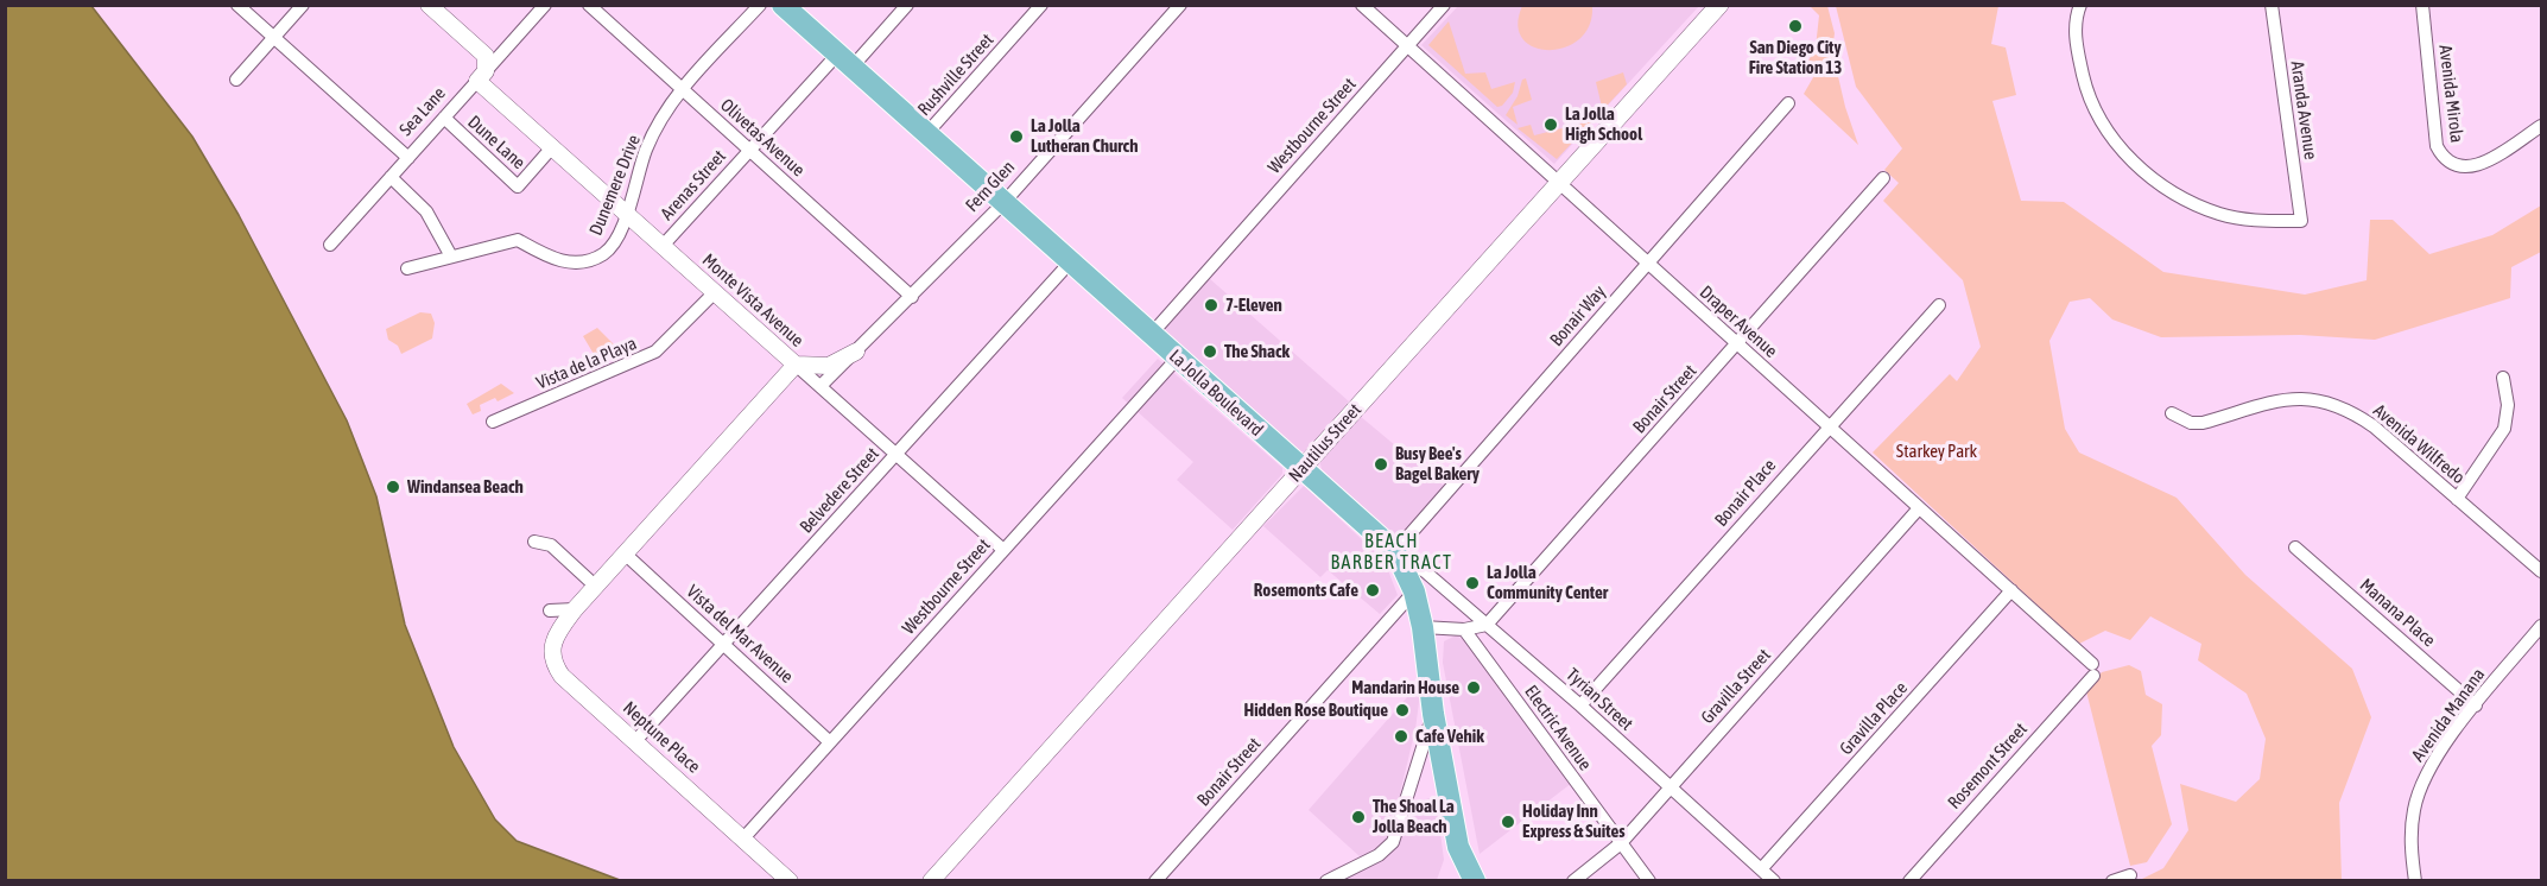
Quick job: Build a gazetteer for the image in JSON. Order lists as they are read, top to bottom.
{
  "streets": {
    "main road": ["La Jolla Boulevard", "Nautilus Street"],
    "street": [
      "Rushville Street",
      "Avenida Mirola",
      "Aranda Avenue",
      "Sea Lane",
      "Westbourne Street",
      "Olivetas Avenue",
      "Dune Lane",
      "Dunemere Drive",
      "Arenas Street",
      "Fern Glen",
      "Monte Vista Avenue",
      "Bonair Way",
      "Draper Avenue",
      "Vista de la Playa",
      "Bonair Street",
      "Avenida Wilfredo",
      "Belvedere Street",
      "Bonair Place",
      "Manana Place",
      "Vista del Mar Avenue",
      "Gravilla Street",
      "Tyrian Street",
      "Avenida Manana",
      "Gravilla Place",
      "Electric Avenue",
      "Neptune Place",
      "Rosemont Street"
    ]
  },
  "crossings": [
    ["Rushville Street", "La Jolla Boulevard"],
    ["Sea Lane", "Dune Lane"],
    ["Sea Lane", "Monte Vista Avenue"],
    ["Westbourne Street", "Monte Vista Avenue"],
    ["Westbourne Street", "Draper Avenue"],
    ["Westbourne Street", "La Jolla Boulevard"],
    ["Westbourne Street", "Vista del Mar Avenue"],
    ["Westbourne Street", "Neptune Place"],
    ["Olivetas Avenue", "Dunemere Drive"],
    ["Olivetas Avenue", "Arenas Street"],
    ["Olivetas Avenue", "Fern Glen"],
    ["Dune Lane", "Monte Vista Avenue"],
    ["Dunemere Drive", "Monte Vista Avenue"],
    ["Arenas Street", "Monte Vista Avenue"],
    ["Arenas Street", "La Jolla Boulevard"],
    ["Fern Glen", "Monte Vista Avenue"],
    ["Fern Glen", "La Jolla Boulevard"],
    ["Monte Vista Avenue", "Vista de la Playa"],
    ["Monte Vista Avenue", "Belvedere Street"],
    ["Bonair Way", "Draper Avenue"],
    ["Bonair Way", "La Jolla Boulevard"],
    ["Bonair Way", "Tyrian Street"],
    ["Draper Avenue", "Bonair Street"],
    ["Draper Avenue", "Nautilus Street"],
    ["Draper Avenue", "Bonair Place"],
    ["Draper Avenue", "Gravilla Street"],
    ["Draper Avenue", "Gravilla Place"],
    ["Draper Avenue", "Rosemont Street"],
    ["La Jolla Boulevard", "Bonair Street"],
    ["La Jolla Boulevard", "Nautilus Street"],
    ["La Jolla Boulevard", "Belvedere Street"],
    ["La Jolla Boulevard", "Tyrian Street"],
    ["Bonair Street", "Tyrian Street"],
    ["Belvedere Street", "Vista del Mar Avenue"],
    ["Belvedere Street", "Neptune Place"],
    ["Bonair Place", "Tyrian Street"],
    ["Manana Place", "Avenida Manana"],
    ["Gravilla Street", "Tyrian Street"],
    ["Gravilla Street", "Electric Avenue"],
    ["Tyrian Street", "Gravilla Place"]
  ],
  "districts": ["BEACH BARBER TRACT"],
  "parks": ["Starkey Park"],
  "places": [
    "San Diego City Fire Station 13",
    "La Jolla High School",
    "La Jolla Lutheran Church",
    "7-Eleven",
    "The Shack",
    "Busy Bee's Bagel Bakery",
    "Windansea Beach",
    "La Jolla Community Center",
    "Rosemonts Cafe",
    "Mandarin House",
    "Hidden Rose Boutique",
    "Cafe Vehik",
    "The Shoal La Jolla Beach",
    "Holiday Inn Express & Suites"
  ]
}
